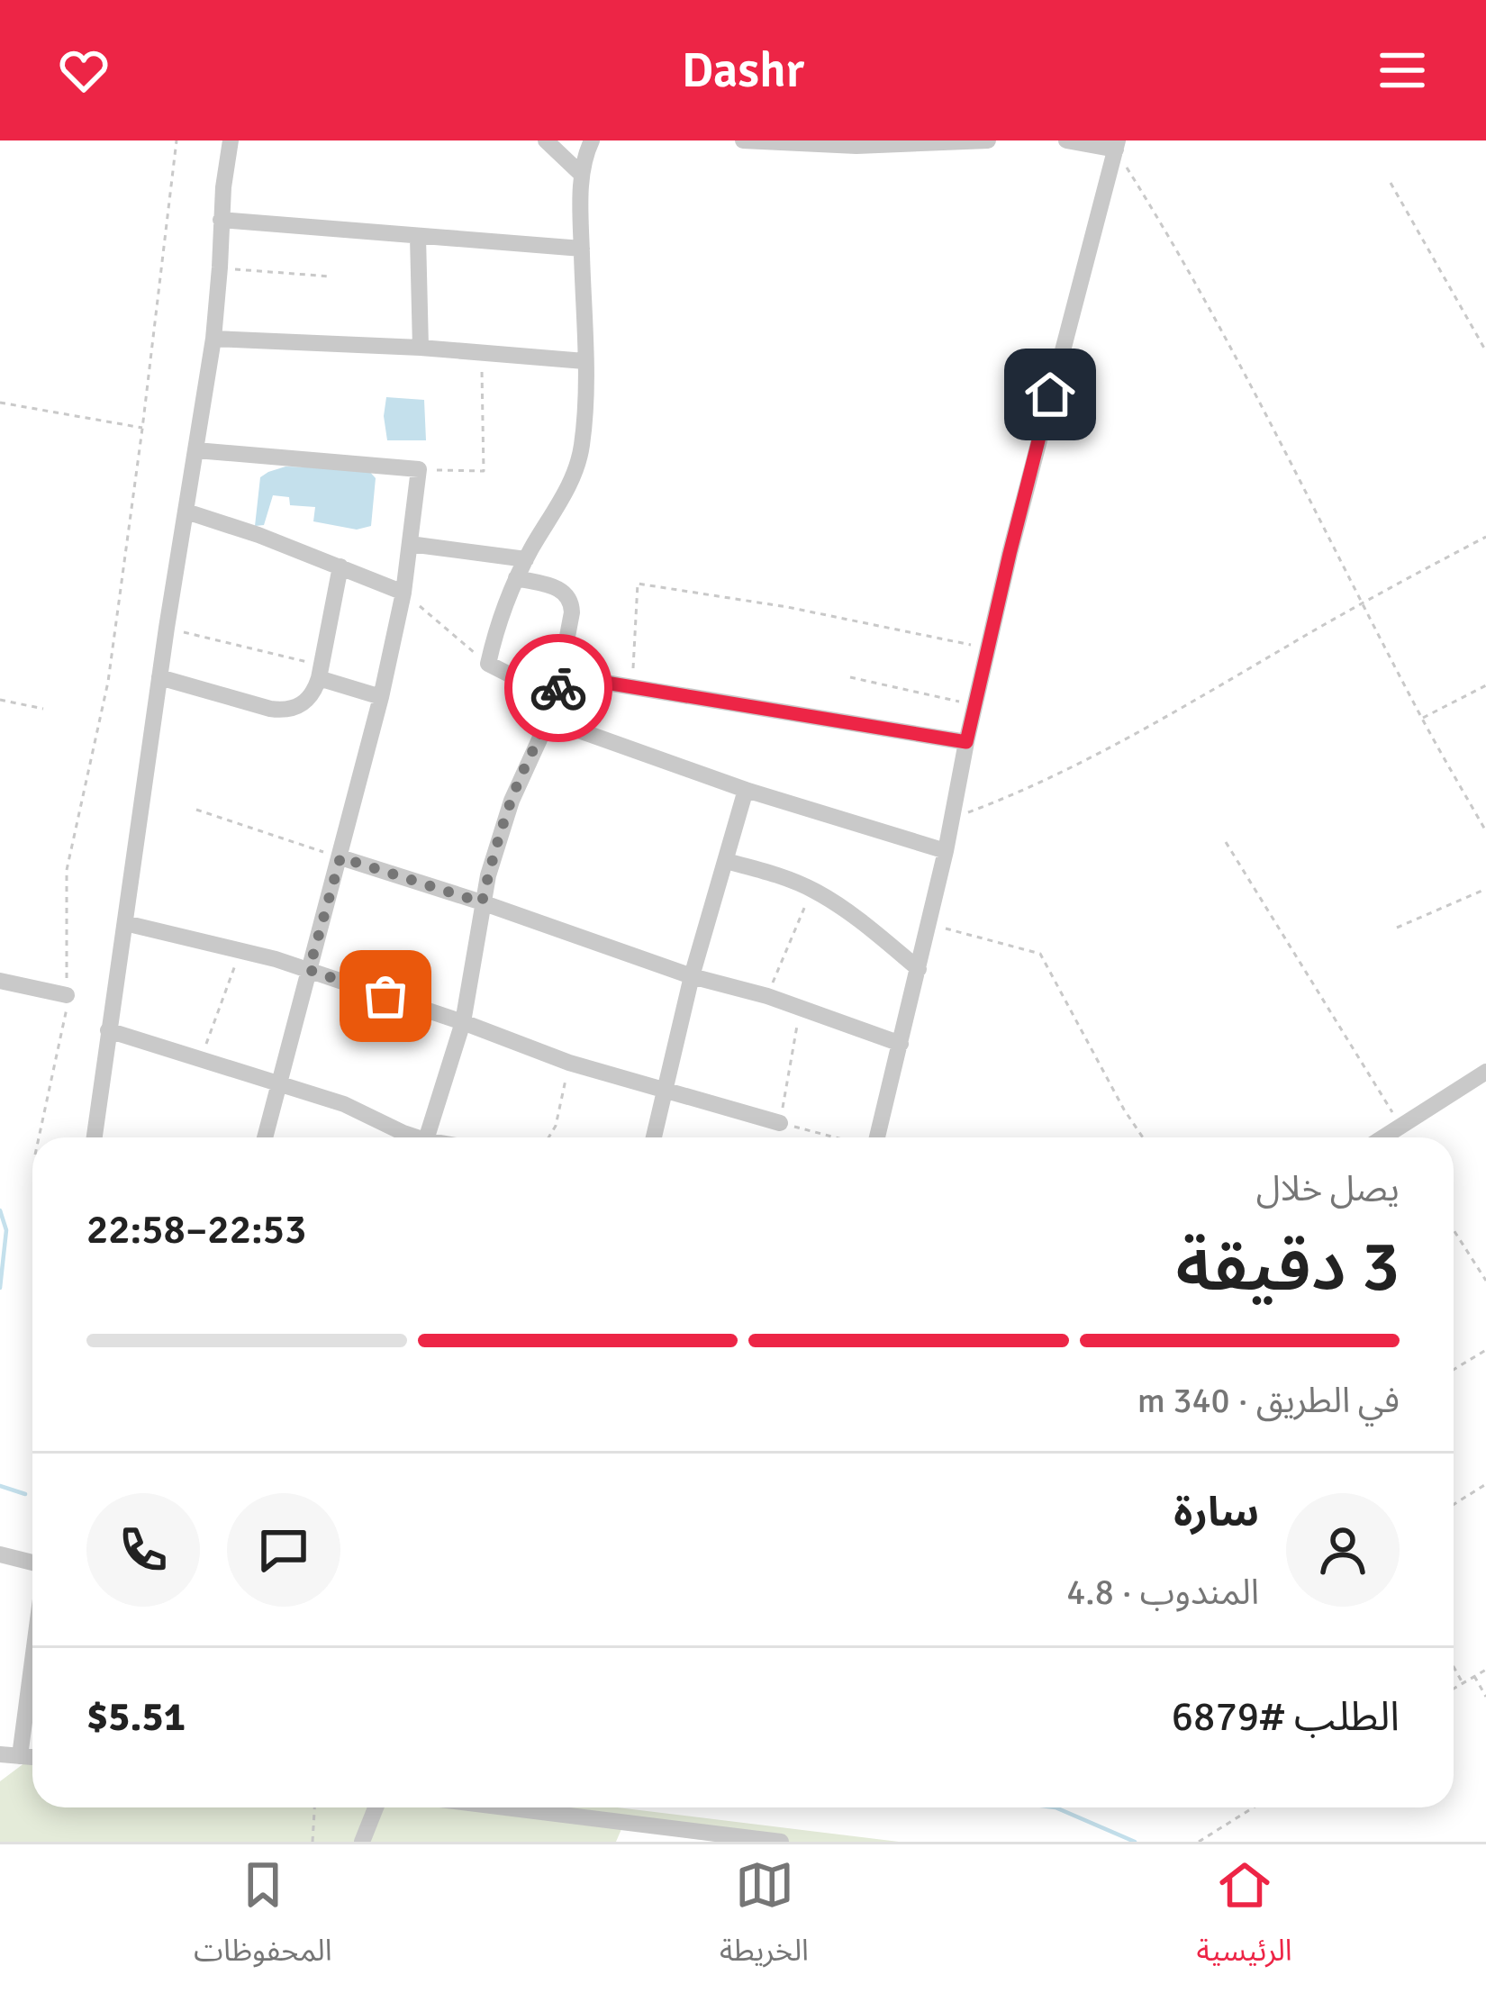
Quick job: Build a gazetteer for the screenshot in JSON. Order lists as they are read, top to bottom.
{
  "page": {
    "header": "Dashr",
    "heading": ["3 دقيقة", "يصل خلال", "22:53–22:58"],
    "panel": [
      "سارة",
      "المندوب · 4.8",
      "الطلب #6879",
      "$5.51"
    ],
    "bar": "في الطريق · 340 m",
    "tabs": ["الرئيسية", "الخريطة", "المحفوظات"]
  }
}
